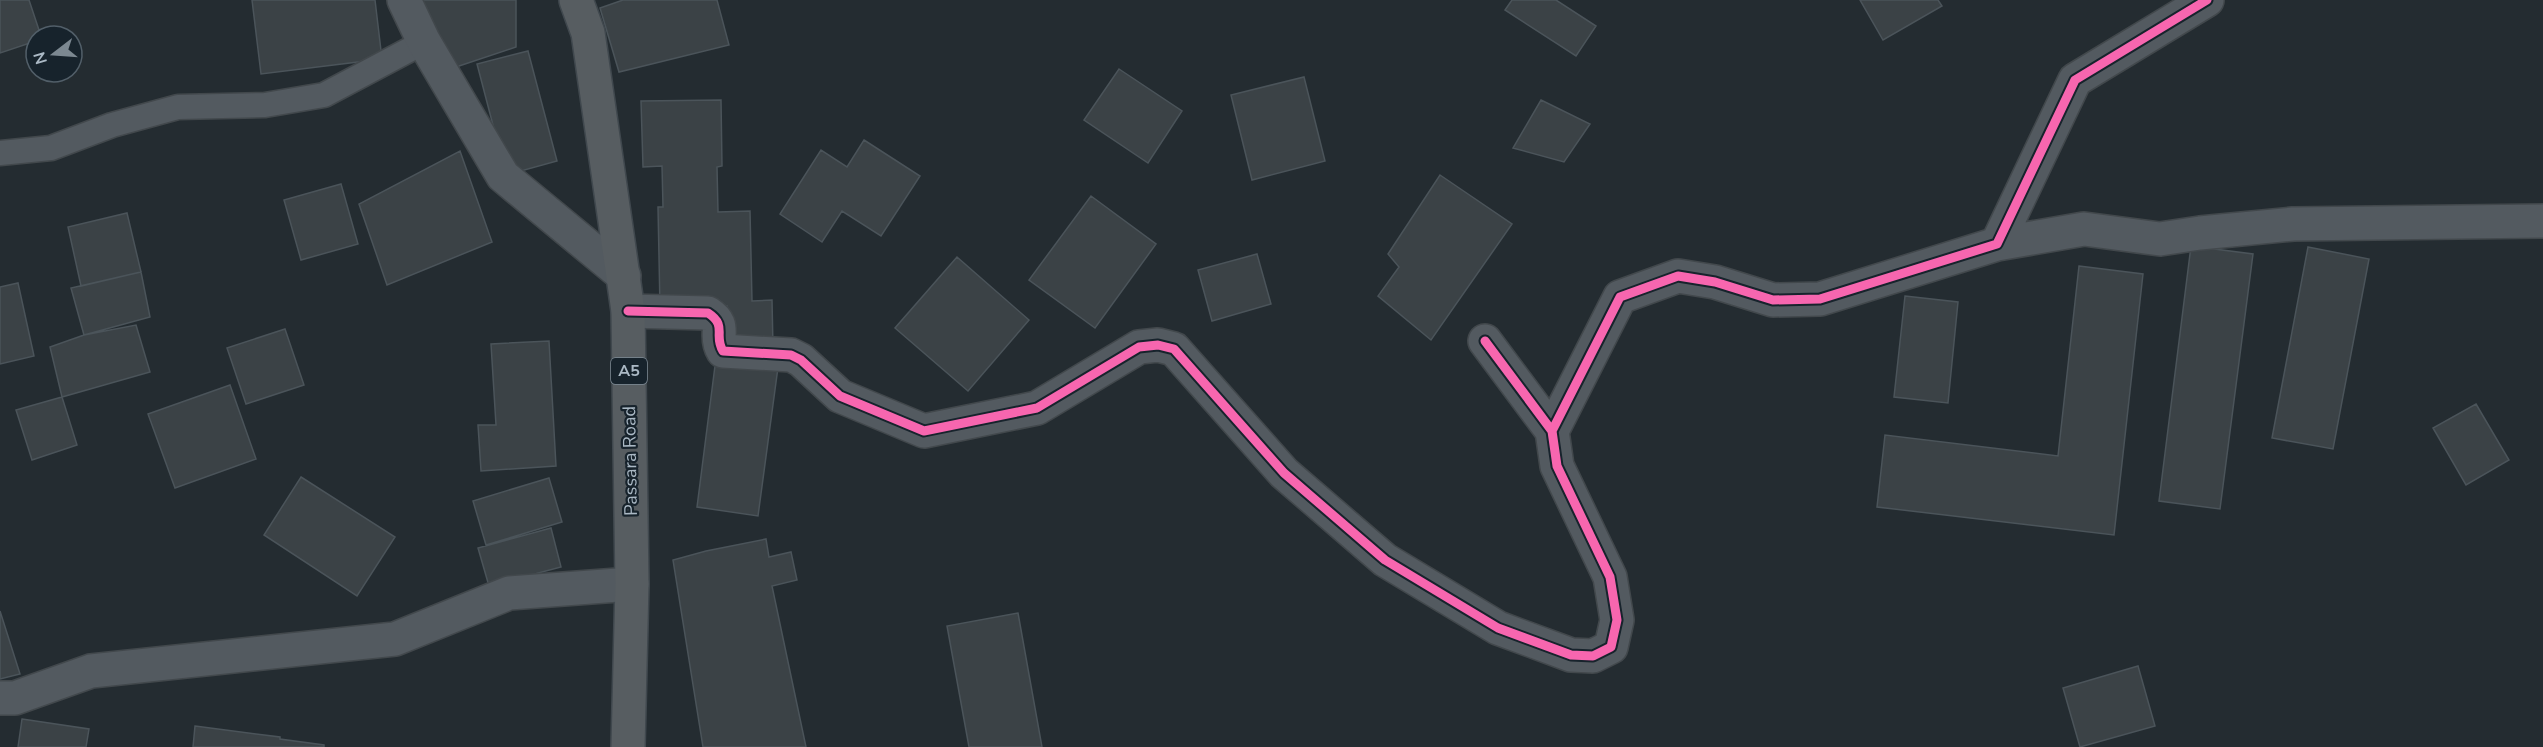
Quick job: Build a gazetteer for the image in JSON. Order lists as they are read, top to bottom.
{
  "streets": {
    "highway": ["A5", "Passara Road"]
  },
  "north": "left"
}
